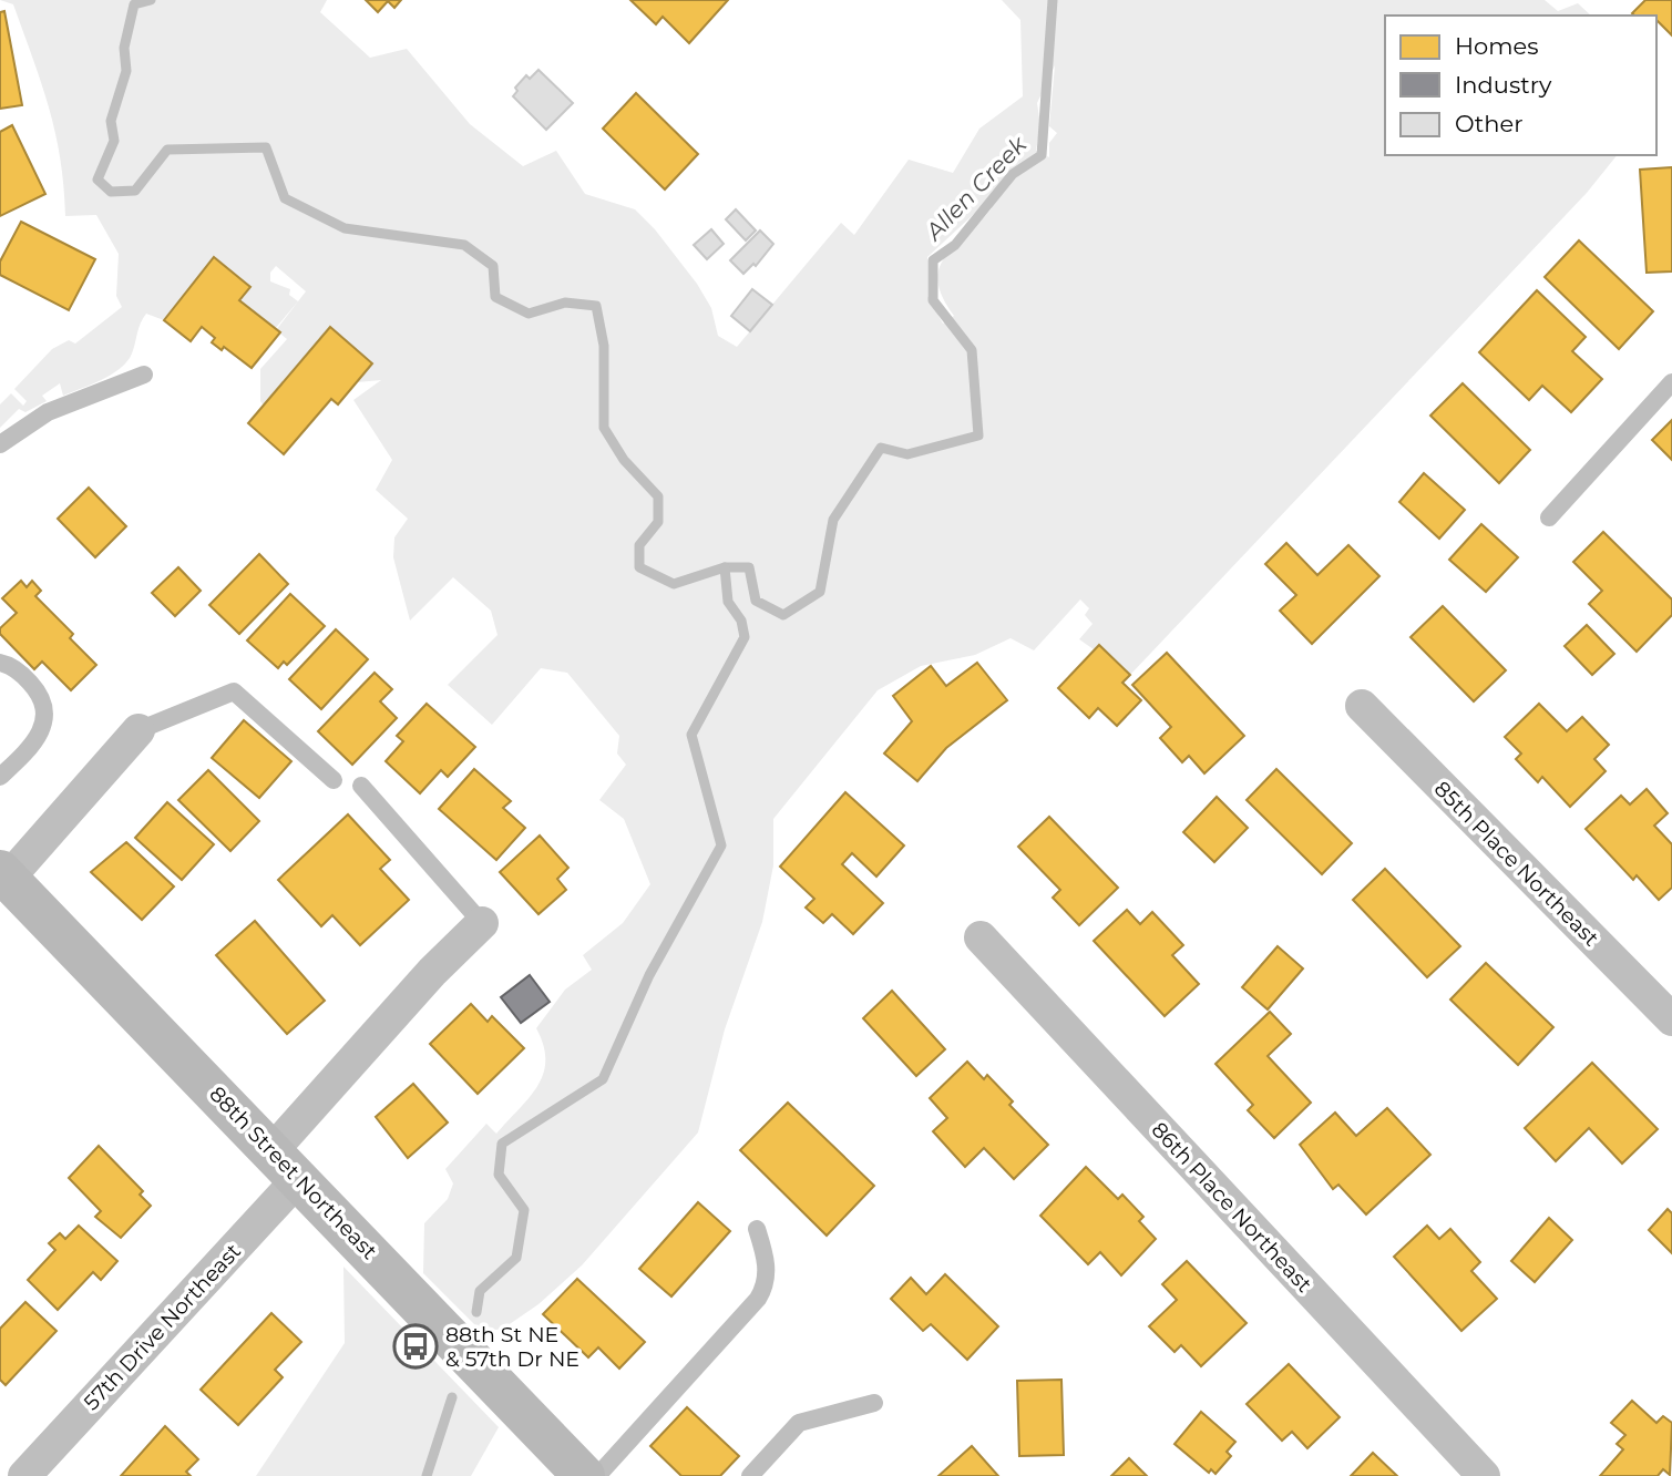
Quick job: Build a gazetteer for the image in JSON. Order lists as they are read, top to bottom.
{
  "streets": {
    "main road": ["88th Street Northeast"],
    "street": ["85th Place Northeast", "86th Place Northeast", "57th Drive Northeast"]
  },
  "crossings": [
    ["88th Street Northeast", "57th Drive Northeast"]
  ],
  "water": ["Allen Creek"],
  "places": {
    "bus stop": ["88th St NE & 57th Dr NE"]
  },
  "legend": ["Homes", "Industry", "Other"]
}
